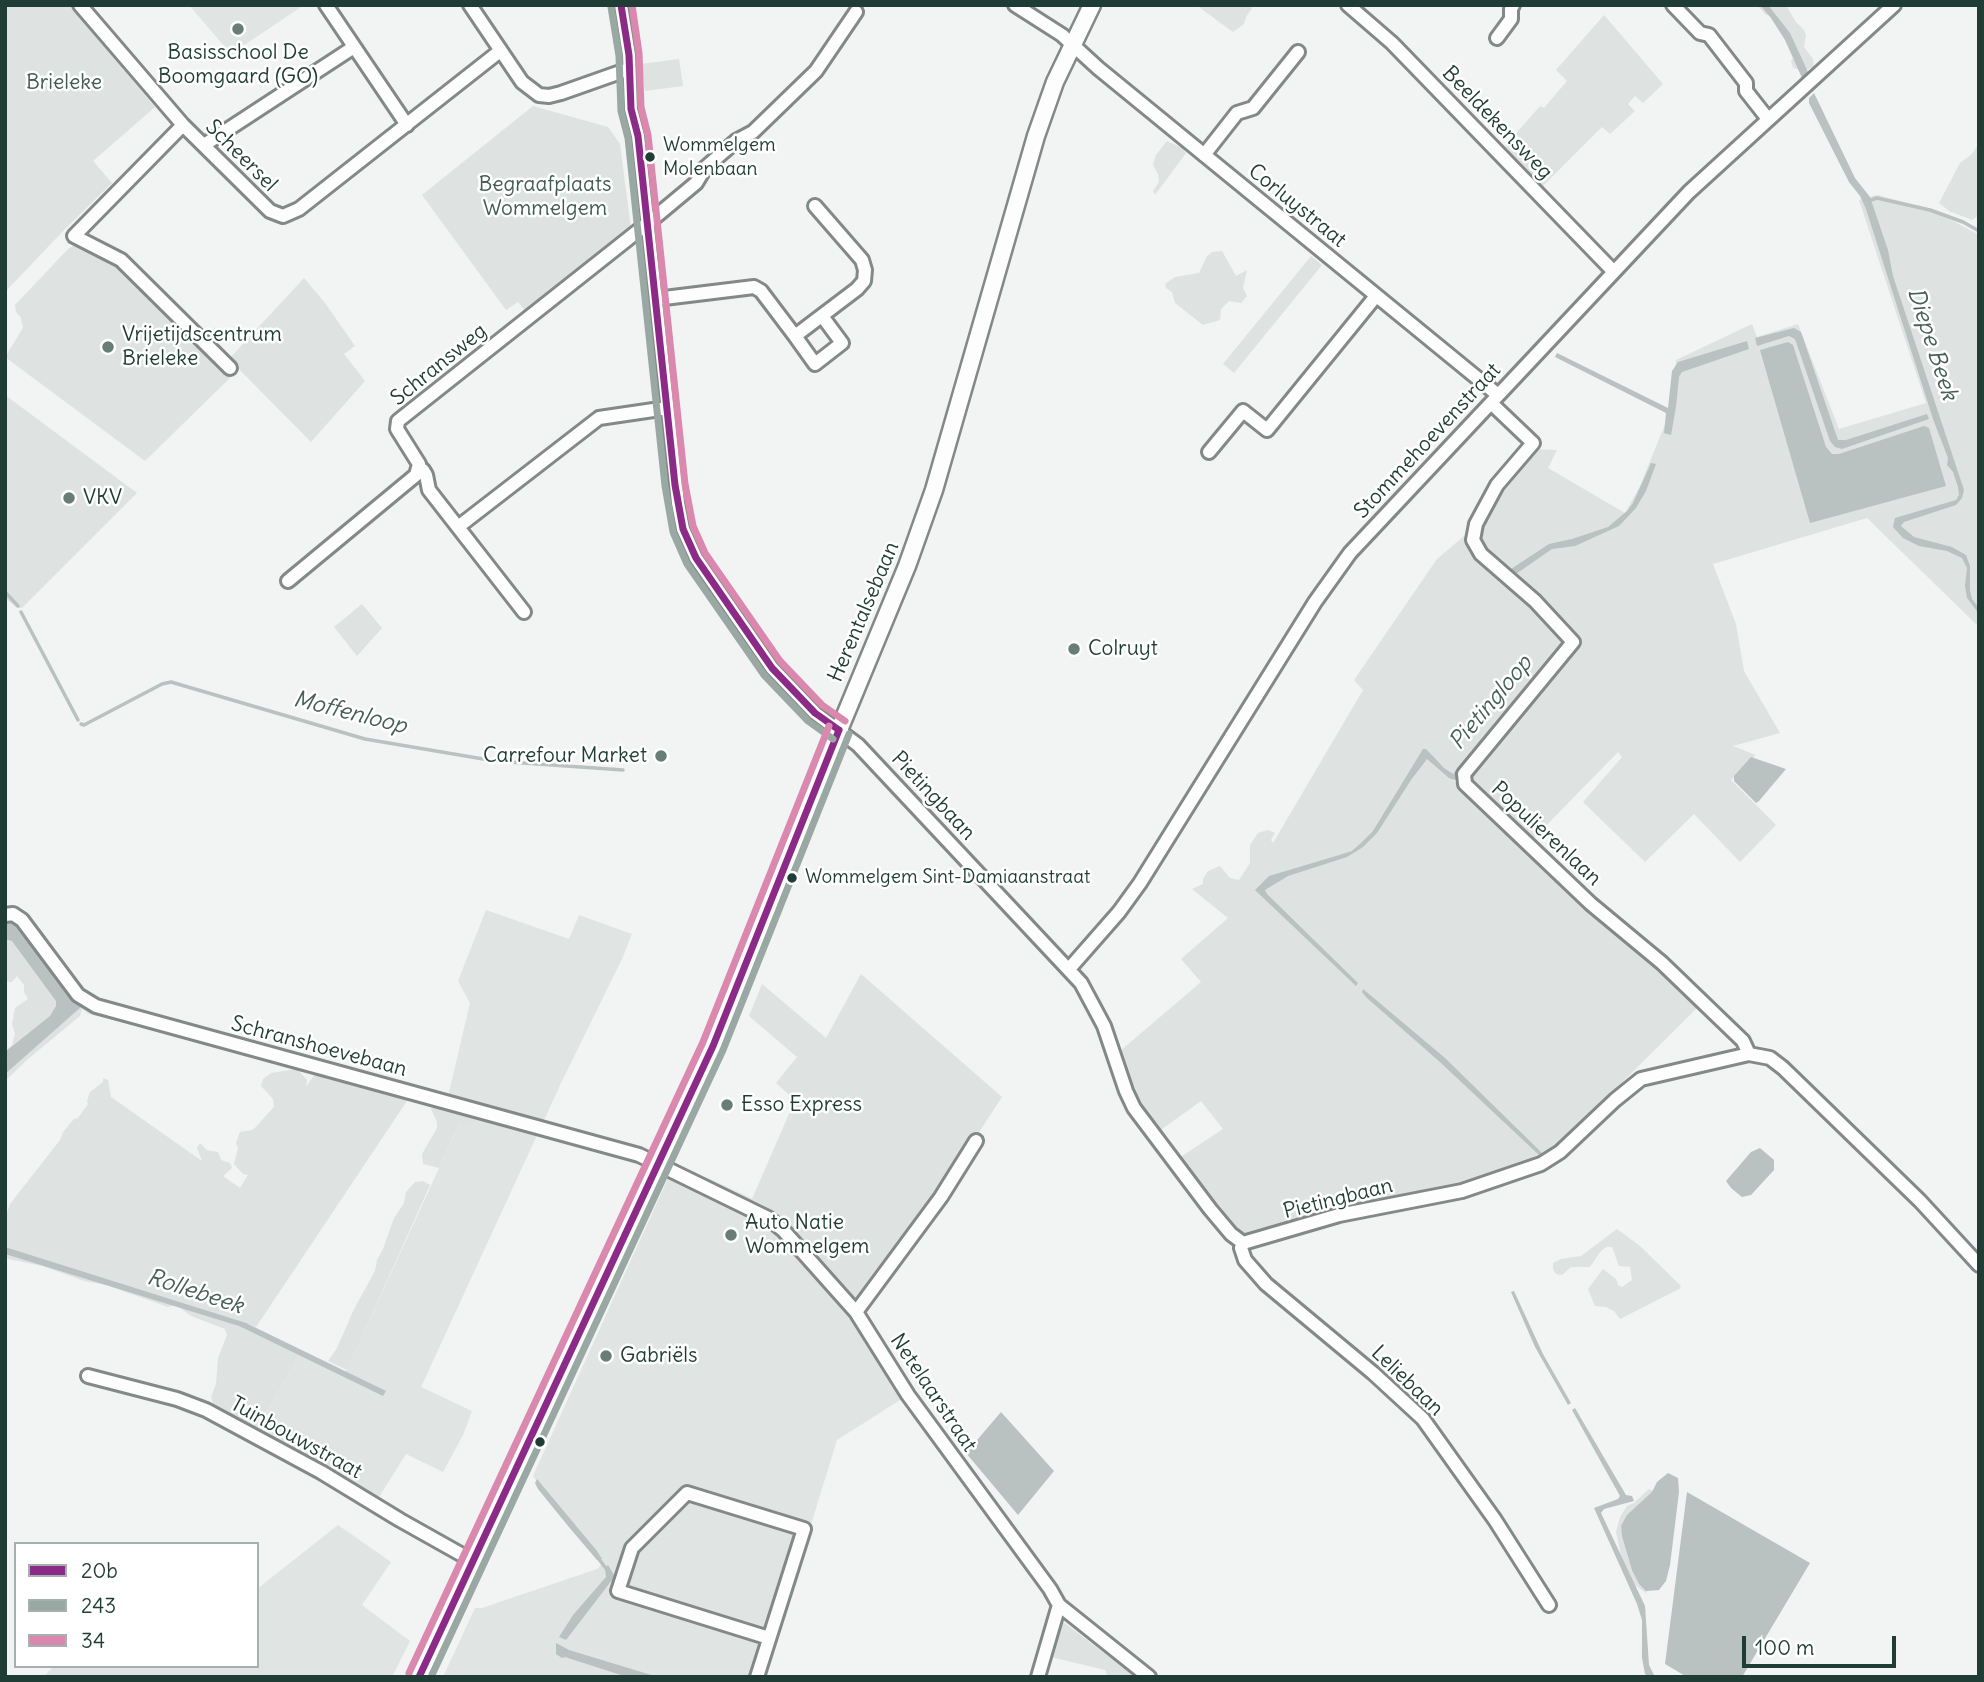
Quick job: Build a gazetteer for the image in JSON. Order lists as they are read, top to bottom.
{
  "streets": {
    "main road": ["Herentalsebaan"],
    "street": [
      "Beeldekensweg",
      "Scheersel",
      "Corluystraat",
      "Schransweg",
      "Stommehoevenstraat",
      "Pietingbaan",
      "Populierenlaan",
      "Schranshoevebaan",
      "Leliebaan",
      "Netelaarstraat",
      "Tuinbouwstraat"
    ]
  },
  "crossings": [
    ["Beeldekensweg", "Stommehoevenstraat"],
    ["Corluystraat", "Stommehoevenstraat"],
    ["Corluystraat", "Herentalsebaan"],
    ["Corluystraat", "Populierenlaan"],
    ["Schransweg", "Pietingbaan"],
    ["Stommehoevenstraat", "Pietingbaan"],
    ["Stommehoevenstraat", "Populierenlaan"],
    ["Herentalsebaan", "Pietingbaan"],
    ["Herentalsebaan", "Schranshoevebaan"],
    ["Herentalsebaan", "Netelaarstraat"],
    ["Herentalsebaan", "Tuinbouwstraat"],
    ["Pietingbaan", "Populierenlaan"],
    ["Pietingbaan", "Leliebaan"],
    ["Schranshoevebaan", "Netelaarstraat"]
  ],
  "water": [
    "Diepe Beek",
    "Pietingloop",
    "Moffenloop",
    "Rollebeek"
  ],
  "parks": ["Brieleke", "Begraafplaats Wommelgem"],
  "places": [
    "Basisschool De Boomgaard (GO)",
    "Wommelgem Molenbaan",
    "Vrijetijdscentrum Brieleke",
    "VKV",
    "Colruyt",
    "Carrefour Market",
    "Wommelgem Sint-Damiaanstraat",
    "Esso Express",
    "Auto Natie Wommelgem",
    "Gabriëls"
  ],
  "lines": ["transit line 20b", "transit line 34", "transit line 243"],
  "legend": ["20b", "243", "34"],
  "scale_bar": "100 m"
}
